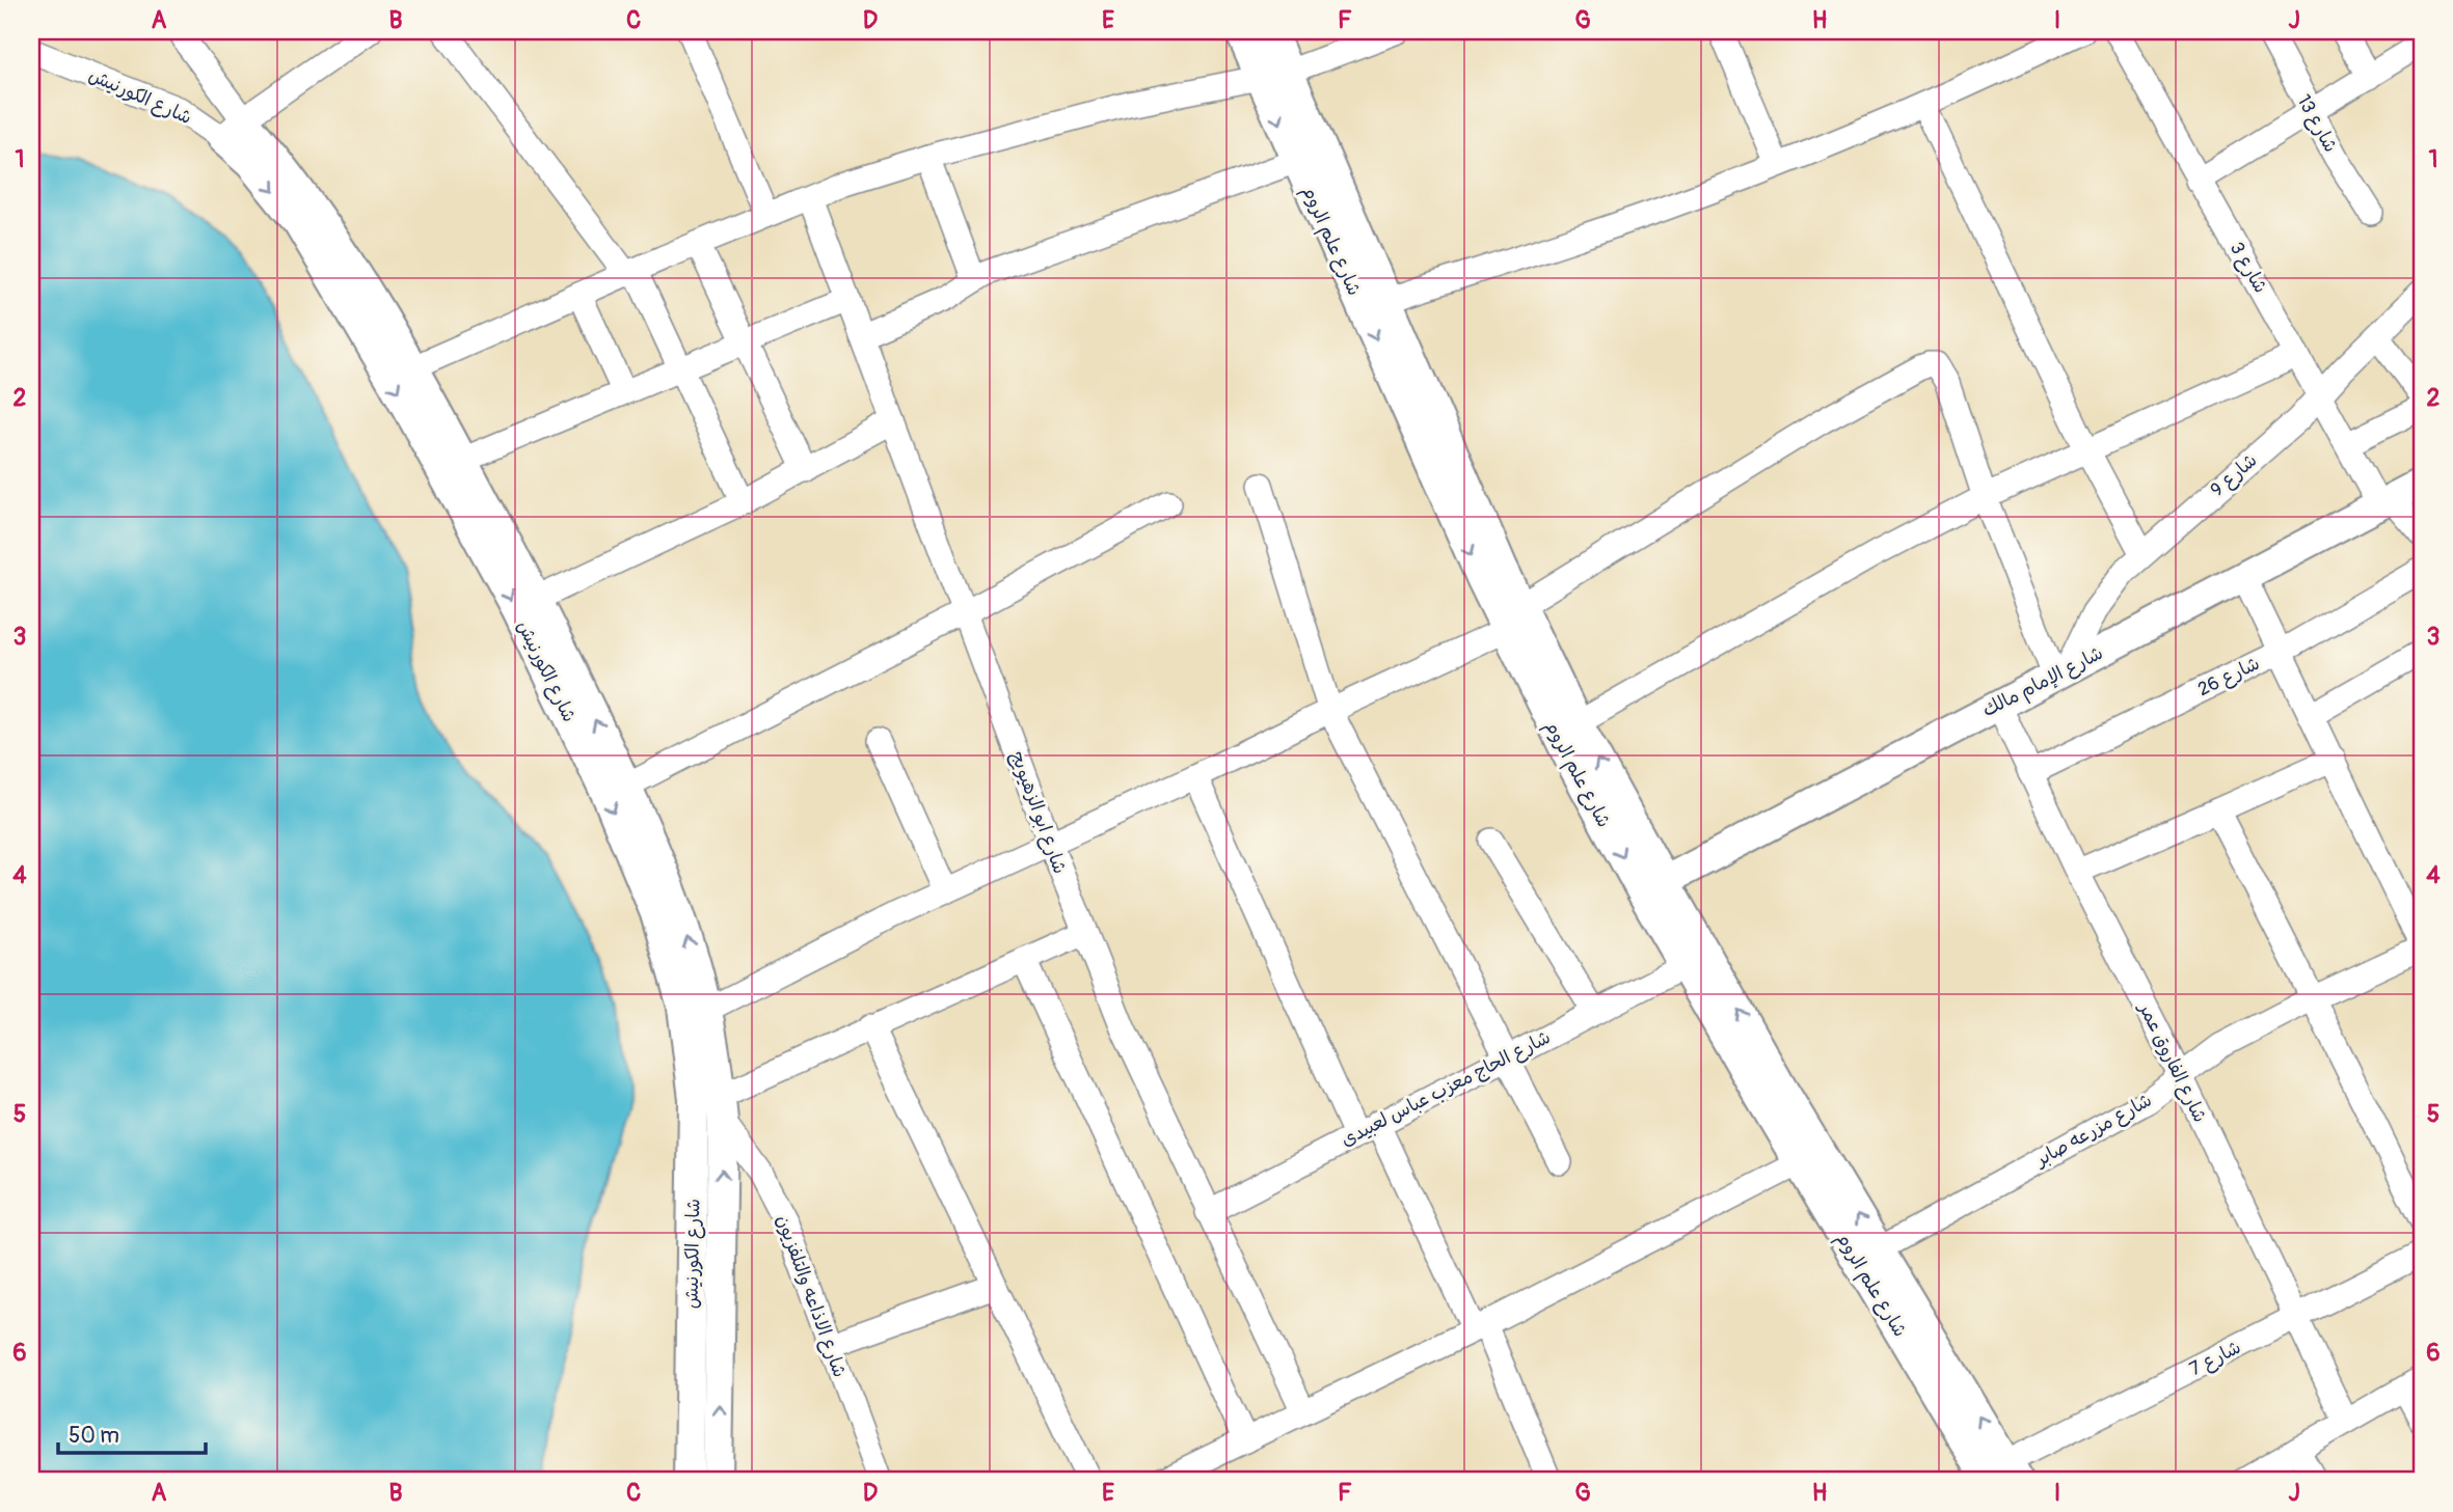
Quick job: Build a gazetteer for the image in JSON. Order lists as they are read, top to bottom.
{
  "streets": {
    "street": [
      "شارع الكورنيش",
      "شارع 13",
      "شارع علم الروم",
      "شارع 3",
      "شارع 9",
      "شارع 26",
      "شارع الإمام مالك",
      "شارع ابو الزهيويج",
      "شارع الفاروق عمر",
      "شارع الحاج معزب عباس لعبيدى",
      "شارع مزرعه صابر",
      "شارع الاذاعه والتلفزيون",
      "شارع 7"
    ]
  },
  "crossings": [
    ["شارع الكورنيش", "شارع الاذاعه والتلفزيون"],
    ["شارع علم الروم", "شارع الإمام مالك"],
    ["شارع علم الروم", "شارع الحاج معزب عباس لعبيدى"],
    ["شارع علم الروم", "شارع مزرعه صابر"],
    ["شارع علم الروم", "شارع 7"],
    ["شارع 3", "شارع 9"],
    ["شارع 3", "شارع الإمام مالك"],
    ["شارع 9", "شارع الإمام مالك"],
    ["شارع 26", "شارع الفاروق عمر"],
    ["شارع الإمام مالك", "شارع الفاروق عمر"],
    ["شارع ابو الزهيويج", "شارع الحاج معزب عباس لعبيدى"],
    ["شارع الفاروق عمر", "شارع مزرعه صابر"],
    ["شارع الفاروق عمر", "شارع 7"]
  ],
  "scale_bar": "50 m",
  "grid": {
    "columns": [
      "A",
      "B",
      "C",
      "D",
      "E",
      "F",
      "G",
      "H",
      "I",
      "J"
    ],
    "rows": [
      "1",
      "2",
      "3",
      "4",
      "5",
      "6"
    ]
  }
}
